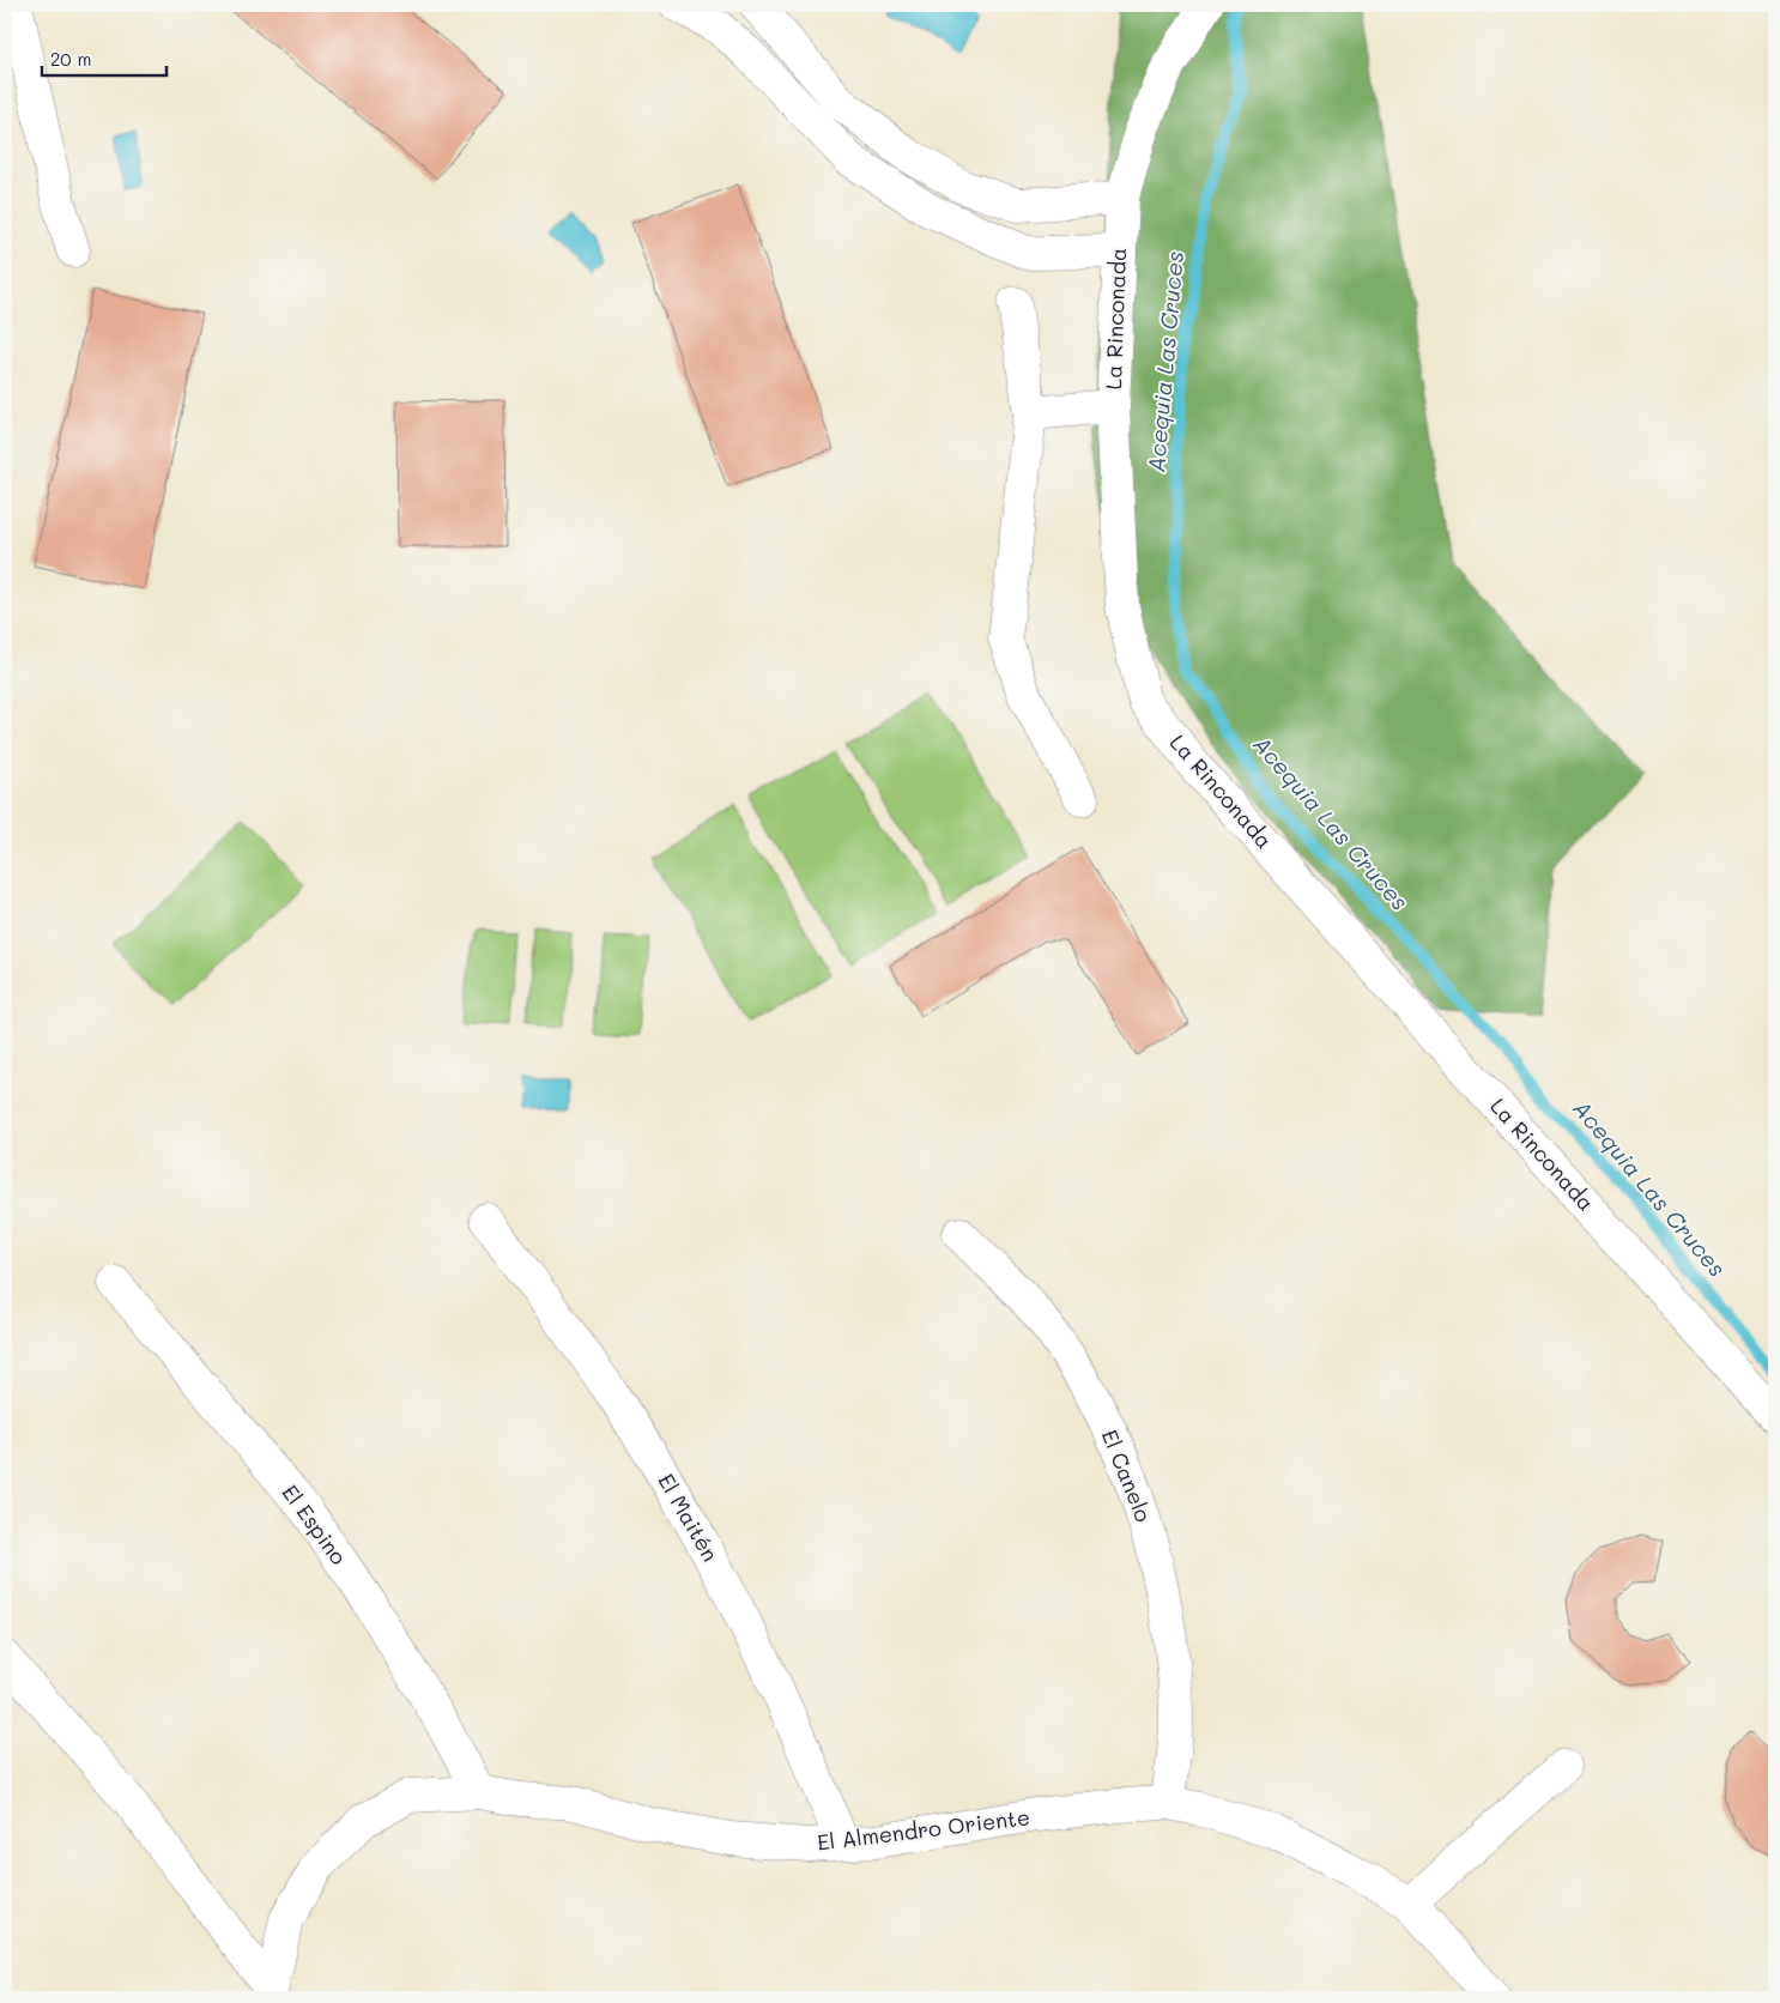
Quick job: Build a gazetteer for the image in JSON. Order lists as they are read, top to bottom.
{
  "streets": {
    "street": [
      "La Rinconada",
      "El Canelo",
      "El Maitén",
      "El Espino",
      "El Almendro Oriente"
    ]
  },
  "crossings": [
    ["El Canelo", "El Almendro Oriente"],
    ["El Maitén", "El Almendro Oriente"],
    ["El Espino", "El Almendro Oriente"]
  ],
  "water": ["Acequia Las Cruces"],
  "scale_bar": "20 m"
}
